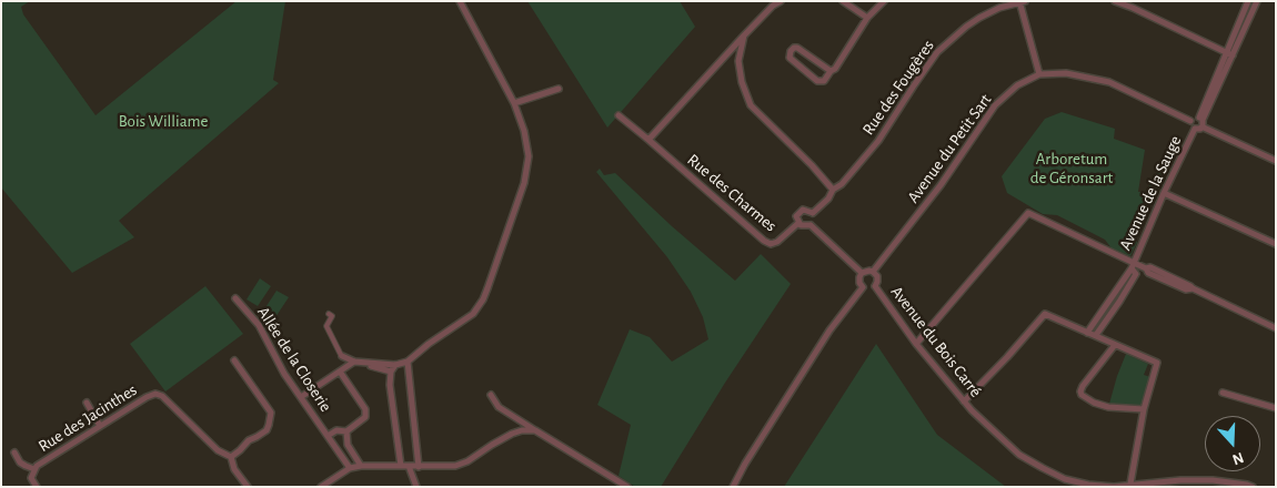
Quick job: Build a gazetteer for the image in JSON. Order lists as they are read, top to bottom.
{
  "streets": {
    "street": [
      "Rue des Fougères",
      "Avenue du Petit Sart",
      "Rue des Charmes",
      "Avenue de la Sauge",
      "Avenue du Bois Carré",
      "Allée de la Closerie",
      "Rue des Jacinthes"
    ]
  },
  "crossings": [
    ["Rue des Fougères", "Rue des Charmes"],
    ["Avenue du Petit Sart", "Avenue de la Sauge"],
    ["Avenue du Petit Sart", "Avenue du Bois Carré"]
  ],
  "parks": ["Bois Williame", "Arboretum de Géronsart"],
  "north": "bottom"
}
